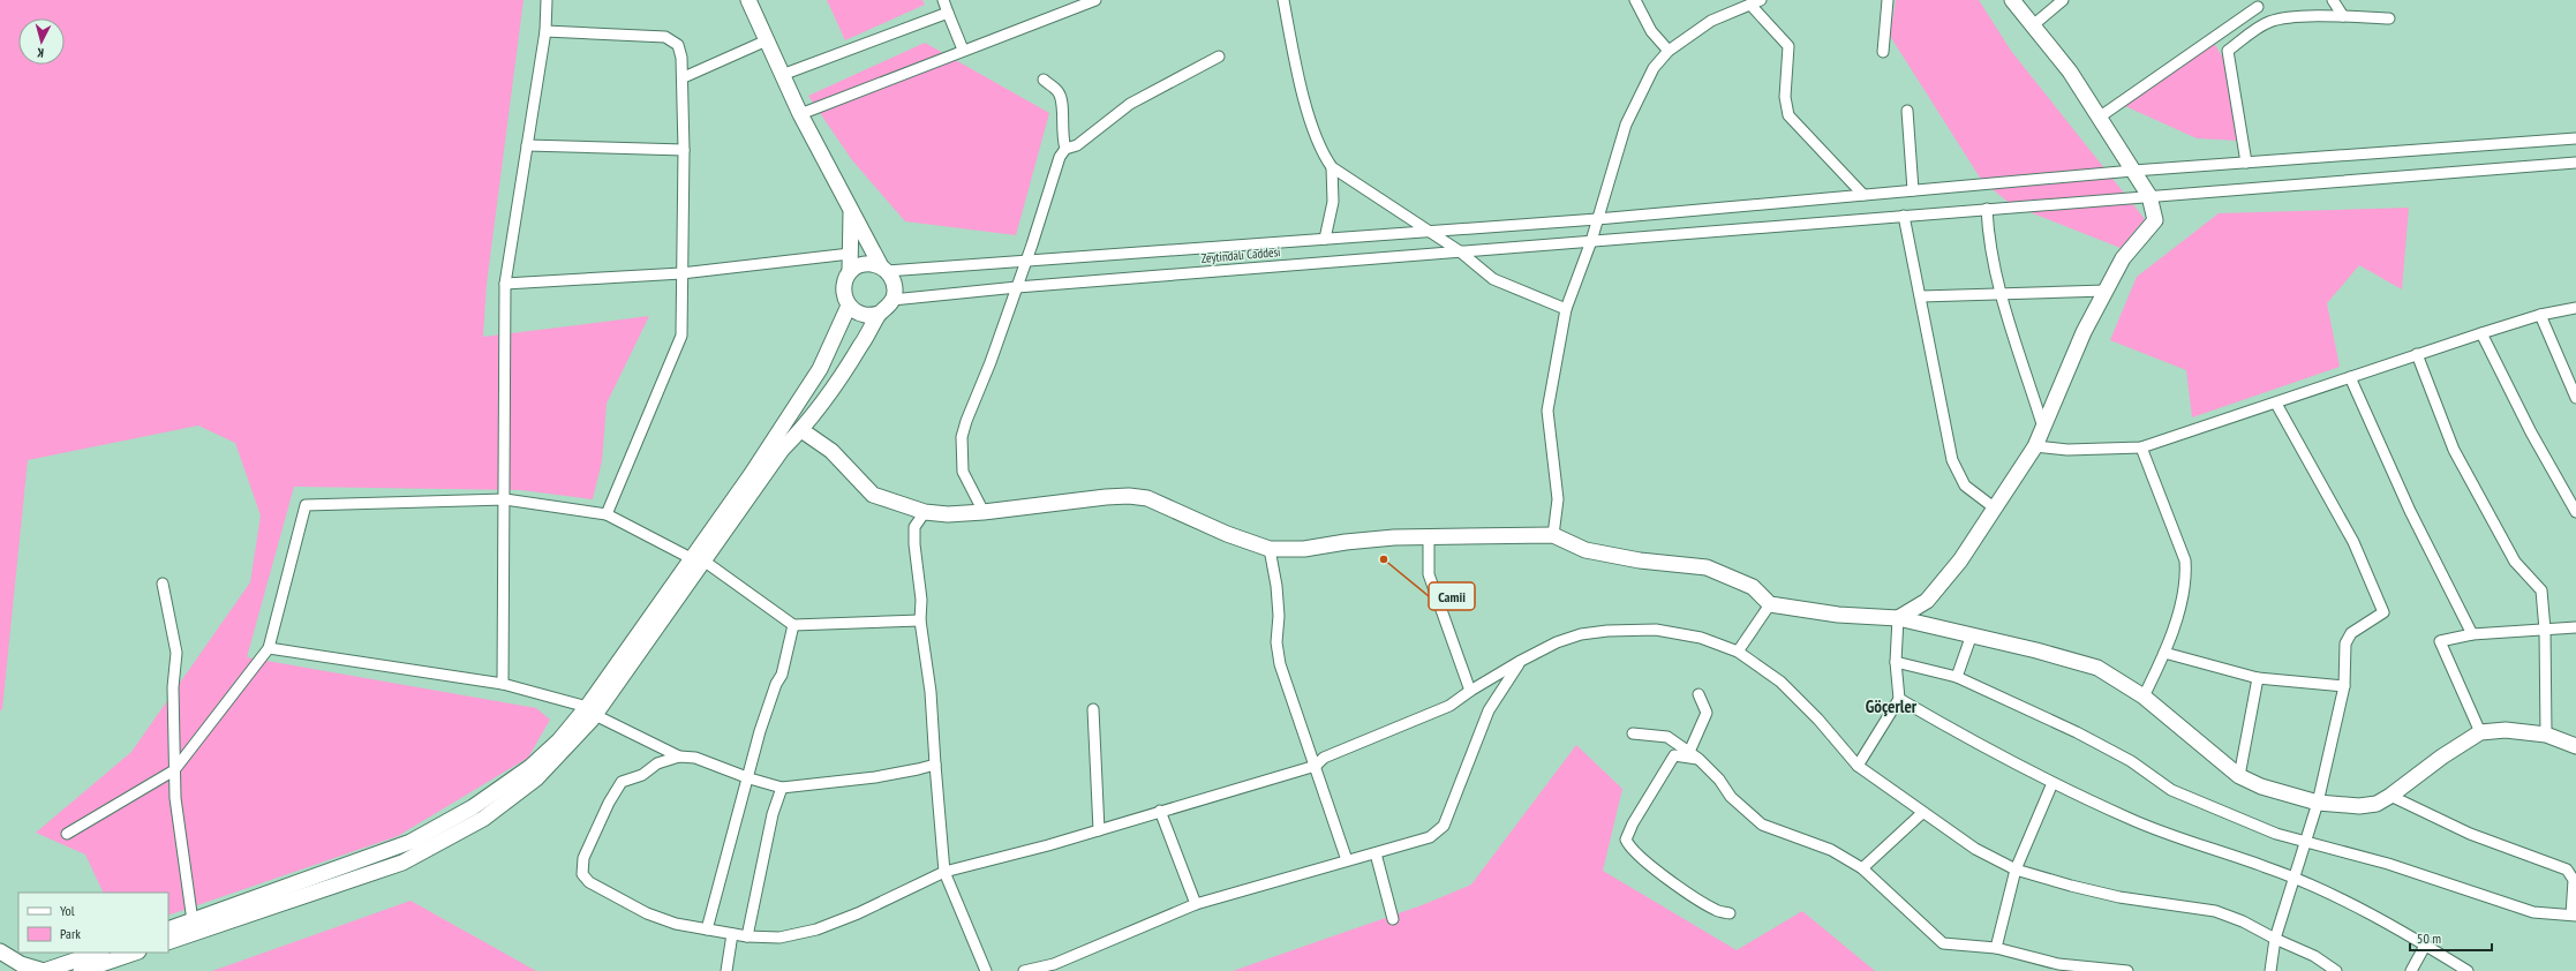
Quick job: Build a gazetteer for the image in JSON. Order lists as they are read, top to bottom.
{
  "streets": {
    "street": ["Zeytindalı Caddesi"]
  },
  "districts": ["Göçerler"],
  "places": ["Camii"],
  "legend": ["Yol", "Park"],
  "scale_bar": "50 m",
  "north": "bottom"
}
